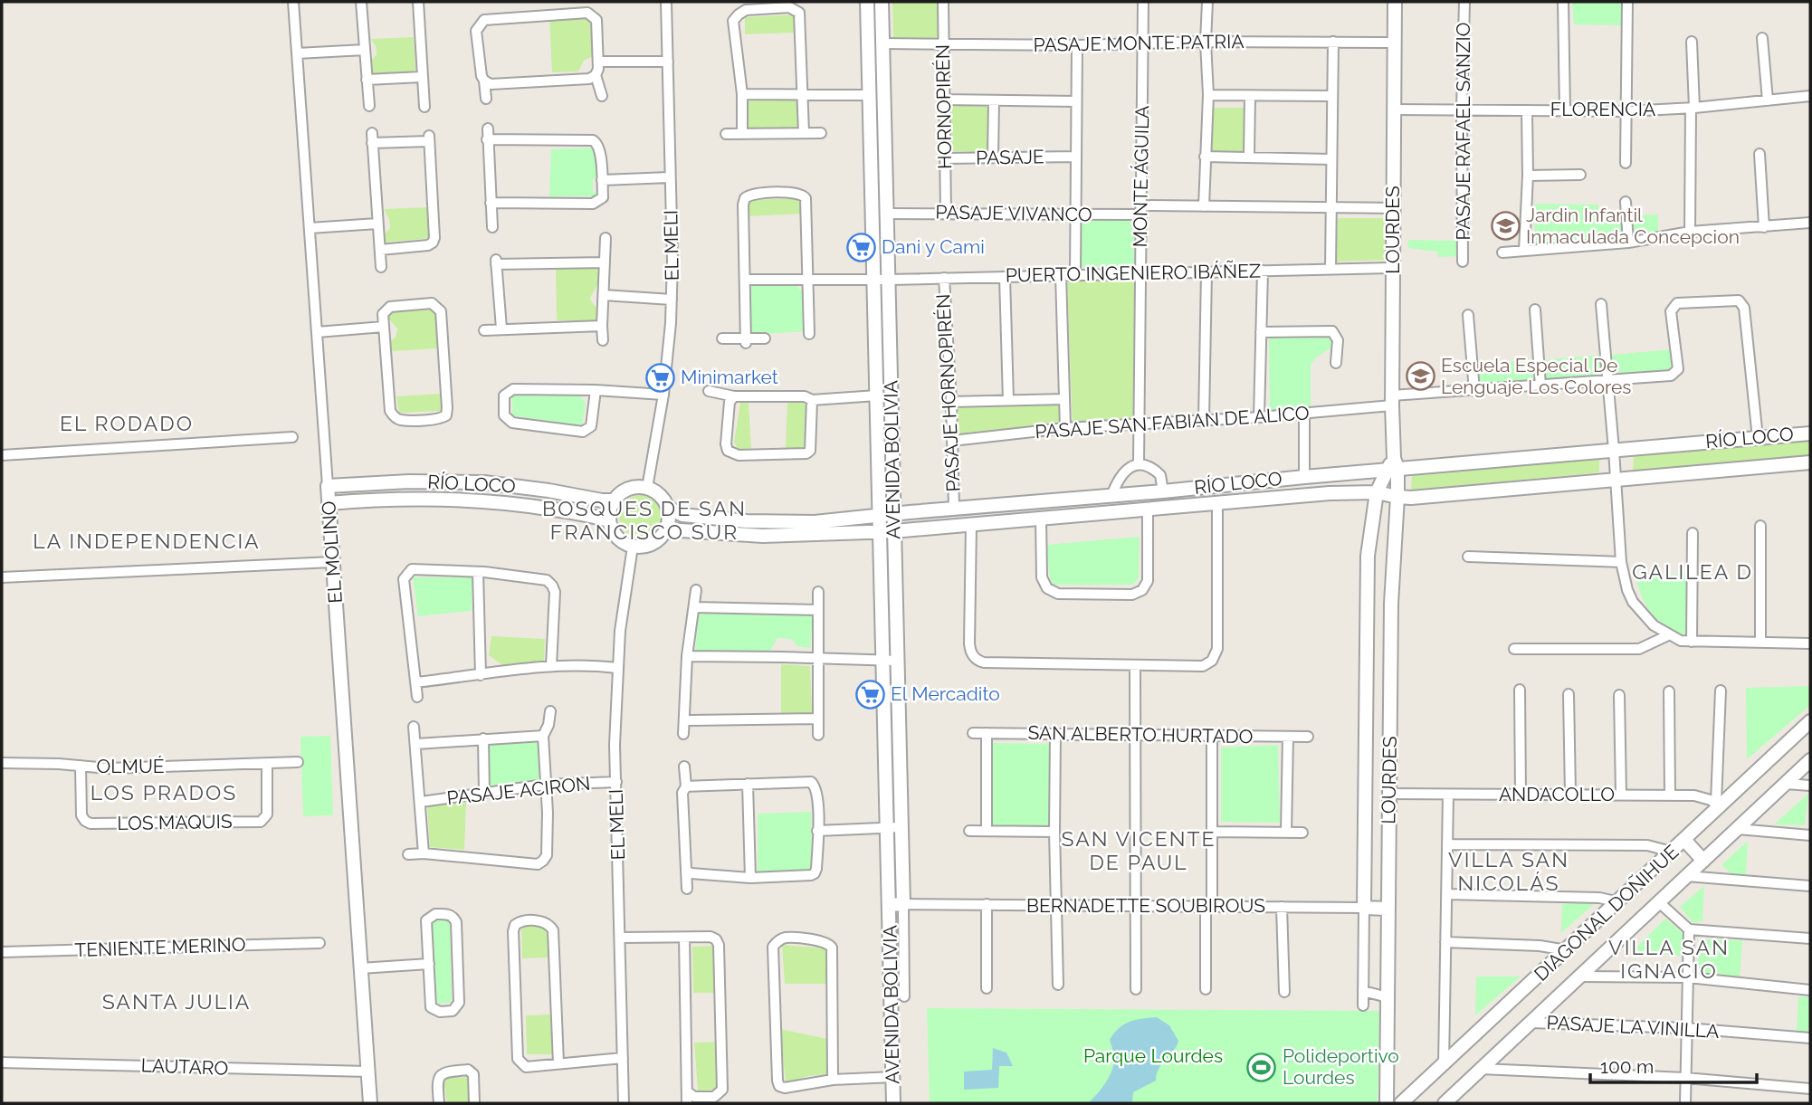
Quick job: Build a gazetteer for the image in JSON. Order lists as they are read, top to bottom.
{
  "streets": {
    "street": [
      "PASAJE MONTE PATRIA",
      "HORNOPIRÉN",
      "FLORENCIA",
      "PASAJE RAFAEL SANZIO",
      "PASAJE",
      "MONTE ÁGUILA",
      "PASAJE VIVANCO",
      "LOURDES",
      "EL MELI",
      "PUERTO INGENIERO IBÁÑEZ",
      "PASAJE HORNOPIRÉN",
      "PASAJE SAN FABIAN DE ALICO",
      "RÍO LOCO",
      "AVENIDA BOLIVIA",
      "EL MOLINO",
      "SAN ALBERTO HURTADO",
      "OLMUÉ",
      "PASAJE ACIRON",
      "ANDACOLLO",
      "LOS MAQUIS",
      "BERNADETTE SOUBIROUS",
      "DIAGONAL DOÑIHUE",
      "TENIENTE MERINO",
      "PASAJE LA VINILLA",
      "LAUTARO"
    ]
  },
  "crossings": [
    ["PASAJE MONTE PATRIA", "HORNOPIRÉN"],
    ["PASAJE MONTE PATRIA", "MONTE ÁGUILA"],
    ["PASAJE MONTE PATRIA", "LOURDES"],
    ["PASAJE MONTE PATRIA", "AVENIDA BOLIVIA"],
    ["HORNOPIRÉN", "PASAJE"],
    ["HORNOPIRÉN", "PASAJE VIVANCO"],
    ["FLORENCIA", "PASAJE RAFAEL SANZIO"],
    ["FLORENCIA", "LOURDES"],
    ["MONTE ÁGUILA", "PASAJE VIVANCO"],
    ["MONTE ÁGUILA", "PUERTO INGENIERO IBÁÑEZ"],
    ["MONTE ÁGUILA", "PASAJE SAN FABIAN DE ALICO"],
    ["PASAJE VIVANCO", "LOURDES"],
    ["PASAJE VIVANCO", "AVENIDA BOLIVIA"],
    ["LOURDES", "PUERTO INGENIERO IBÁÑEZ"],
    ["LOURDES", "PASAJE SAN FABIAN DE ALICO"],
    ["LOURDES", "RÍO LOCO"],
    ["LOURDES", "ANDACOLLO"],
    ["LOURDES", "BERNADETTE SOUBIROUS"],
    ["EL MELI", "RÍO LOCO"],
    ["EL MELI", "PASAJE ACIRON"],
    ["PUERTO INGENIERO IBÁÑEZ", "PASAJE HORNOPIRÉN"],
    ["PUERTO INGENIERO IBÁÑEZ", "AVENIDA BOLIVIA"],
    ["PASAJE HORNOPIRÉN", "PASAJE SAN FABIAN DE ALICO"],
    ["PASAJE HORNOPIRÉN", "RÍO LOCO"],
    ["PASAJE SAN FABIAN DE ALICO", "RÍO LOCO"],
    ["RÍO LOCO", "AVENIDA BOLIVIA"],
    ["RÍO LOCO", "EL MOLINO"],
    ["AVENIDA BOLIVIA", "BERNADETTE SOUBIROUS"],
    ["EL MOLINO", "LAUTARO"],
    ["OLMUÉ", "LOS MAQUIS"],
    ["ANDACOLLO", "DIAGONAL DOÑIHUE"],
    ["DIAGONAL DOÑIHUE", "PASAJE LA VINILLA"]
  ],
  "districts": [
    "EL RODADO",
    "BOSQUES DE SAN FRANCISCO SUR",
    "LA INDEPENDENCIA",
    "GALILEA D",
    "LOS PRADOS",
    "SAN VICENTE DE PAUL",
    "VILLA SAN NICOLÁS",
    "VILLA SAN IGNACIO",
    "SANTA JULIA"
  ],
  "parks": ["Parque Lourdes"],
  "places": {
    "school or university": ["Jardin Infantil Inmaculada Concepcion", "Escuela Especial De Lenguaje Los Colores"],
    "supermarket": ["Dani y Cami", "Minimarket", "El Mercadito"],
    "sports": ["Polideportivo Lourdes"]
  },
  "scale_bar": "100 m"
}
